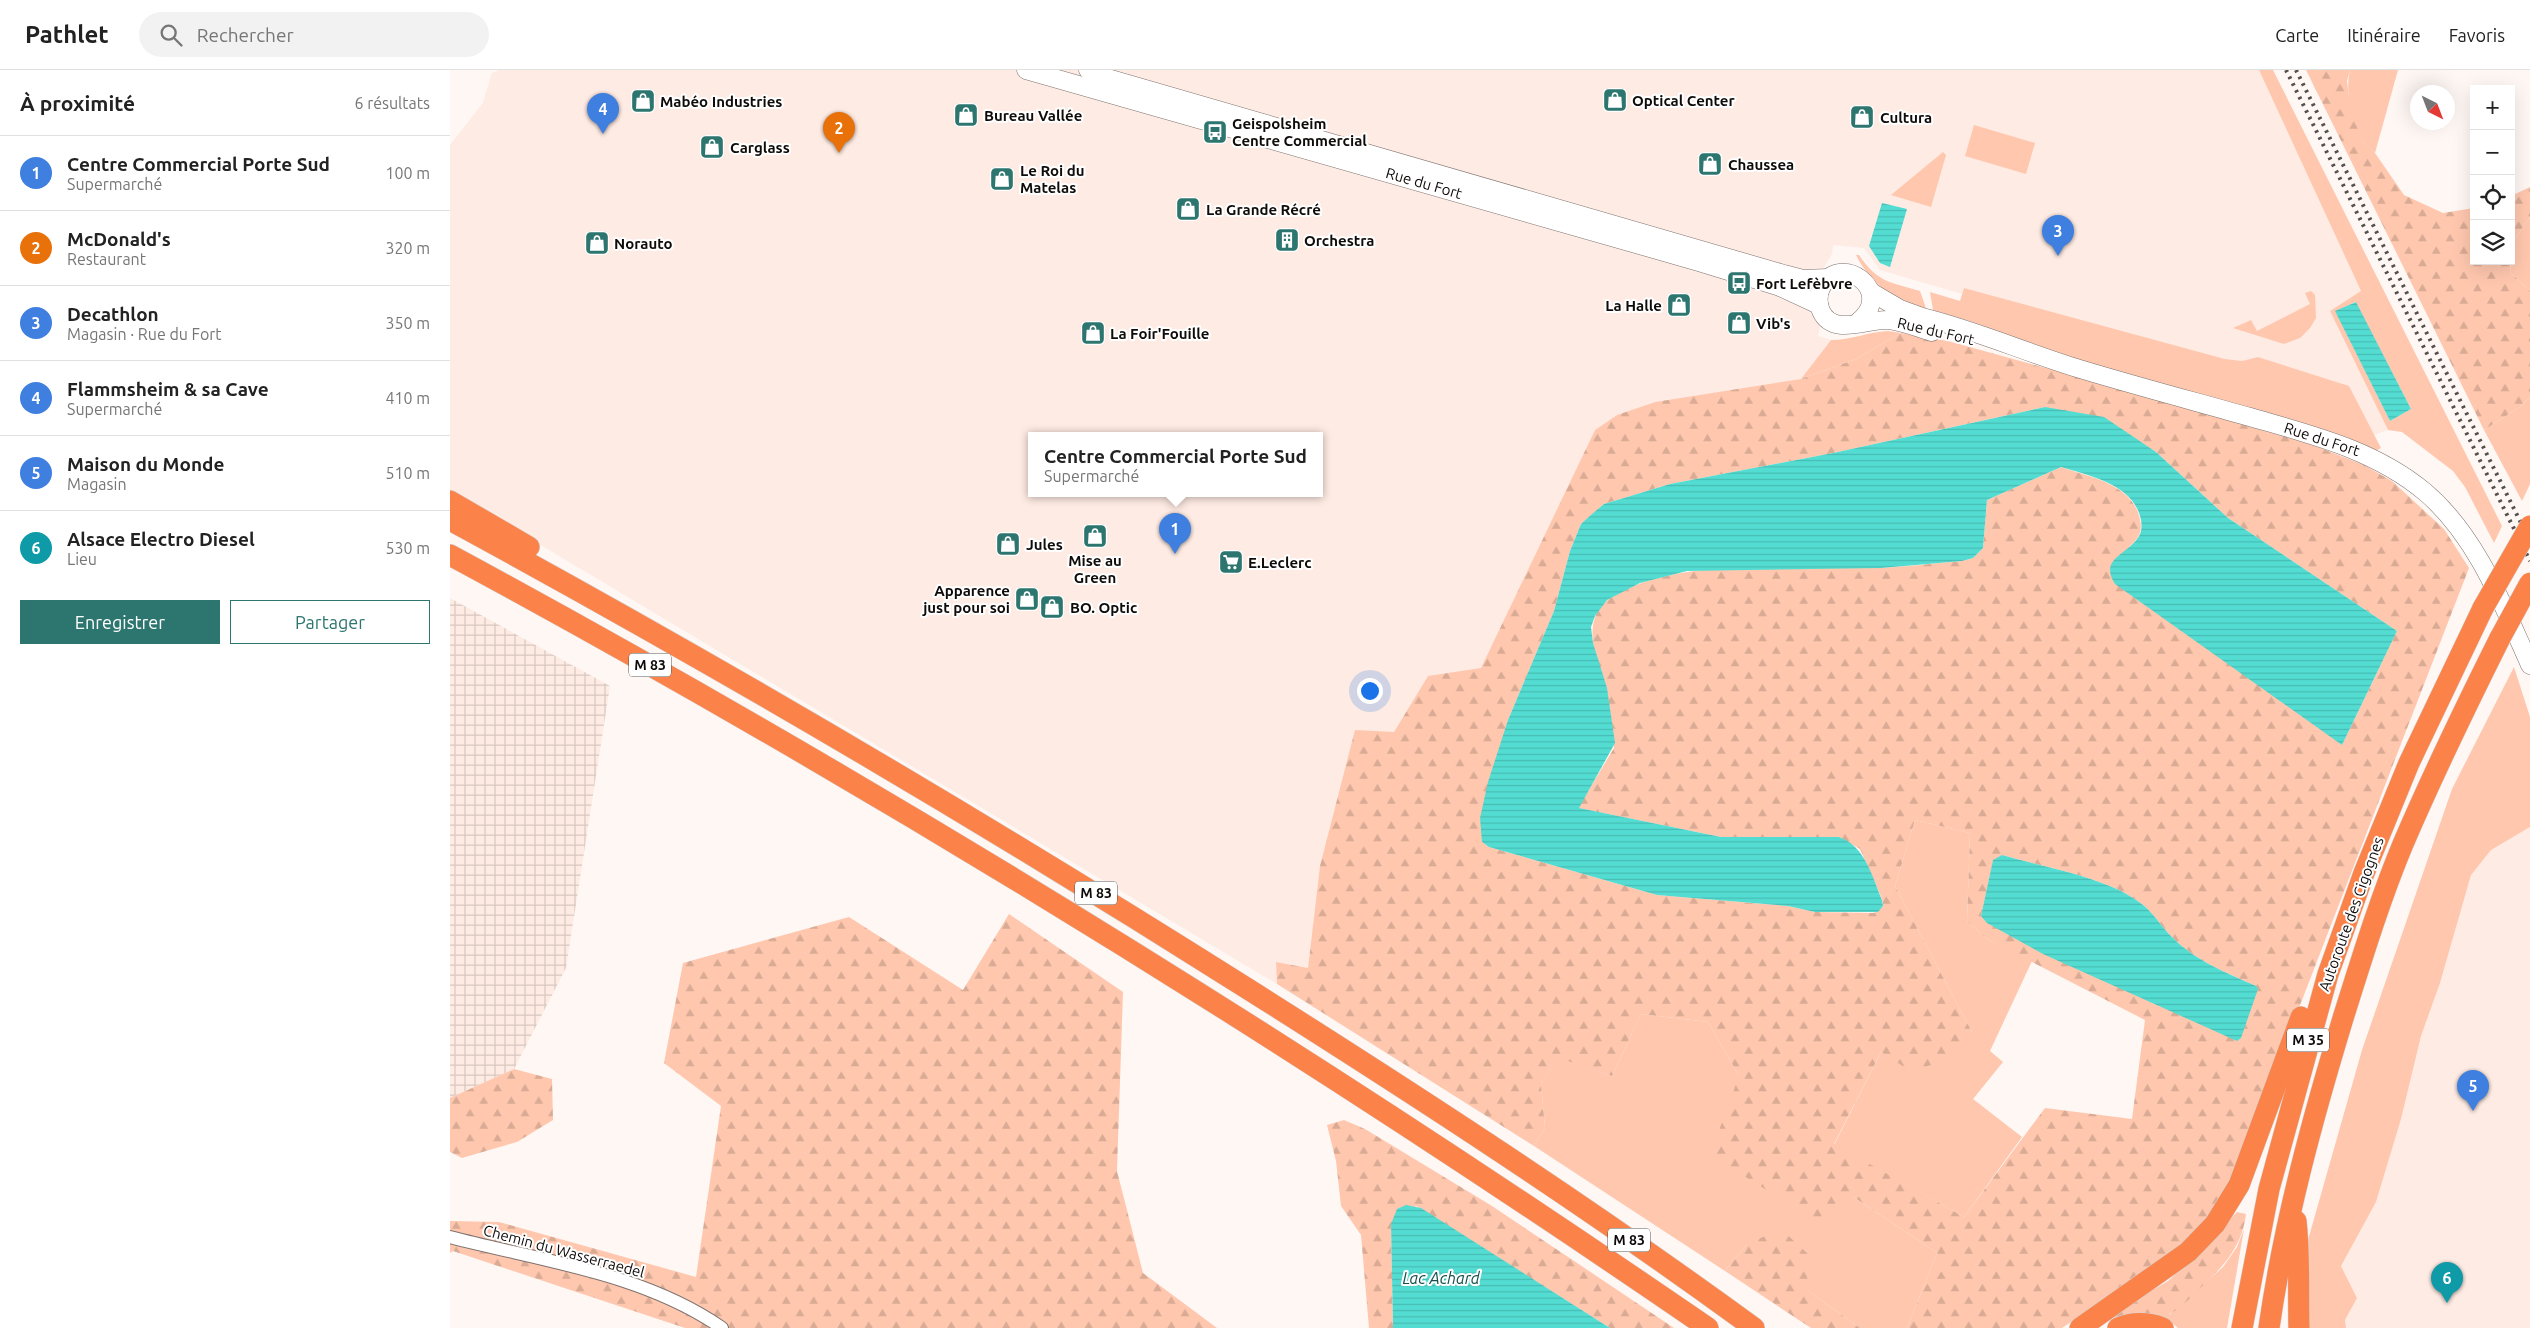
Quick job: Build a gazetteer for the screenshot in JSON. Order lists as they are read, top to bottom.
{
  "streets": {
    "highway": ["M 83", "Autoroute des Cigognes", "M 35"],
    "main road": ["Rue du Fort"],
    "street": ["Chemin du Wasserraedel"]
  },
  "water": ["Lac Achard"],
  "places": {
    "shop": [
      "Optical Center",
      "Mabéo Industries",
      "Bureau Vallée",
      "Cultura",
      "Carglass",
      "Chaussea",
      "Le Roi du Matelas",
      "La Grande Récré",
      "Norauto",
      "La Halle",
      "Vib's",
      "La Foir'Fouille",
      "Mise au Green",
      "Jules",
      "Apparence just pour soi",
      "BO. Optic"
    ],
    "bus stop": ["Geispolsheim Centre Commercial", "Fort Lefèbvre"],
    "building": ["Orchestra"],
    "supermarket": ["E.Leclerc"]
  },
  "north": "bottom right",
  "page": {
    "header": "Pathlet",
    "search": "Rechercher",
    "nav": ["Carte", "Itinéraire", "Favoris"],
    "heading": ["À proximité", "6 résultats"],
    "map_buttons": ["+", "−"],
    "pins": [
      "4",
      "2",
      "3",
      "1",
      "5",
      "6"
    ],
    "list": [
      {
        "mark": "1",
        "name": "Centre Commercial Porte Sud",
        "note": "Supermarché",
        "value": "100 m"
      },
      {
        "mark": "2",
        "name": "McDonald's",
        "note": "Restaurant",
        "value": "320 m"
      },
      {
        "mark": "3",
        "name": "Decathlon",
        "note": "Magasin · Rue du Fort",
        "value": "350 m"
      },
      {
        "mark": "4",
        "name": "Flammsheim & sa Cave",
        "note": "Supermarché",
        "value": "410 m"
      },
      {
        "mark": "5",
        "name": "Maison du Monde",
        "note": "Magasin",
        "value": "510 m"
      },
      {
        "mark": "6",
        "name": "Alsace Electro Diesel",
        "note": "Lieu",
        "value": "530 m"
      }
    ],
    "popup": ["Centre Commercial Porte Sud", "Supermarché"],
    "buttons": ["Enregistrer", "Partager"]
  }
}
